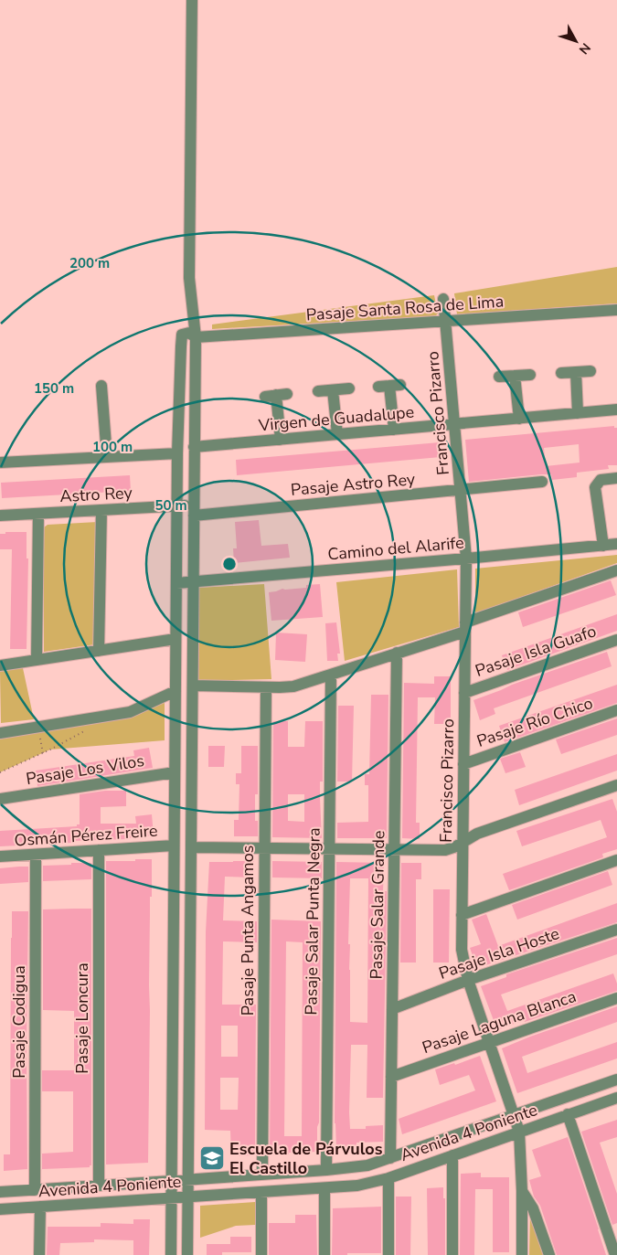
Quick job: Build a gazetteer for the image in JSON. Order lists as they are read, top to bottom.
{
  "streets": {
    "street": [
      "Pasaje Santa Rosa de Lima",
      "Francisco Pizarro",
      "Virgen de Guadalupe",
      "Pasaje Astro Rey",
      "Astro Rey",
      "Camino del Alarife",
      "Pasaje Isla Guafo",
      "Pasaje Río Chico",
      "Pasaje Los Vilos",
      "Osmán Pérez Freire",
      "Pasaje Salar Grande",
      "Pasaje Salar Punta Negra",
      "Pasaje Punta Angamos",
      "Pasaje Isla Hoste",
      "Pasaje Loncura",
      "Pasaje Codigua",
      "Pasaje Laguna Blanca",
      "Avenida 4 Poniente"
    ]
  },
  "crossings": [
    ["Pasaje Santa Rosa de Lima", "Francisco Pizarro"],
    ["Francisco Pizarro", "Virgen de Guadalupe"],
    ["Francisco Pizarro", "Pasaje Astro Rey"],
    ["Francisco Pizarro", "Camino del Alarife"],
    ["Francisco Pizarro", "Pasaje Isla Guafo"],
    ["Francisco Pizarro", "Pasaje Río Chico"],
    ["Francisco Pizarro", "Pasaje Isla Hoste"],
    ["Francisco Pizarro", "Pasaje Laguna Blanca"],
    ["Francisco Pizarro", "Avenida 4 Poniente"],
    ["Pasaje Astro Rey", "Astro Rey"],
    ["Osmán Pérez Freire", "Pasaje Loncura"],
    ["Osmán Pérez Freire", "Pasaje Codigua"],
    ["Pasaje Salar Grande", "Pasaje Isla Hoste"],
    ["Pasaje Salar Grande", "Pasaje Laguna Blanca"],
    ["Pasaje Salar Grande", "Avenida 4 Poniente"],
    ["Pasaje Salar Punta Negra", "Avenida 4 Poniente"],
    ["Pasaje Punta Angamos", "Avenida 4 Poniente"],
    ["Pasaje Loncura", "Avenida 4 Poniente"],
    ["Pasaje Codigua", "Avenida 4 Poniente"]
  ],
  "places": {
    "school or university": ["Escuela de Párvulos El Castillo"]
  },
  "north": "bottom right",
  "rings": [
    "200 m",
    "150 m",
    "100 m",
    "50 m"
  ]
}
